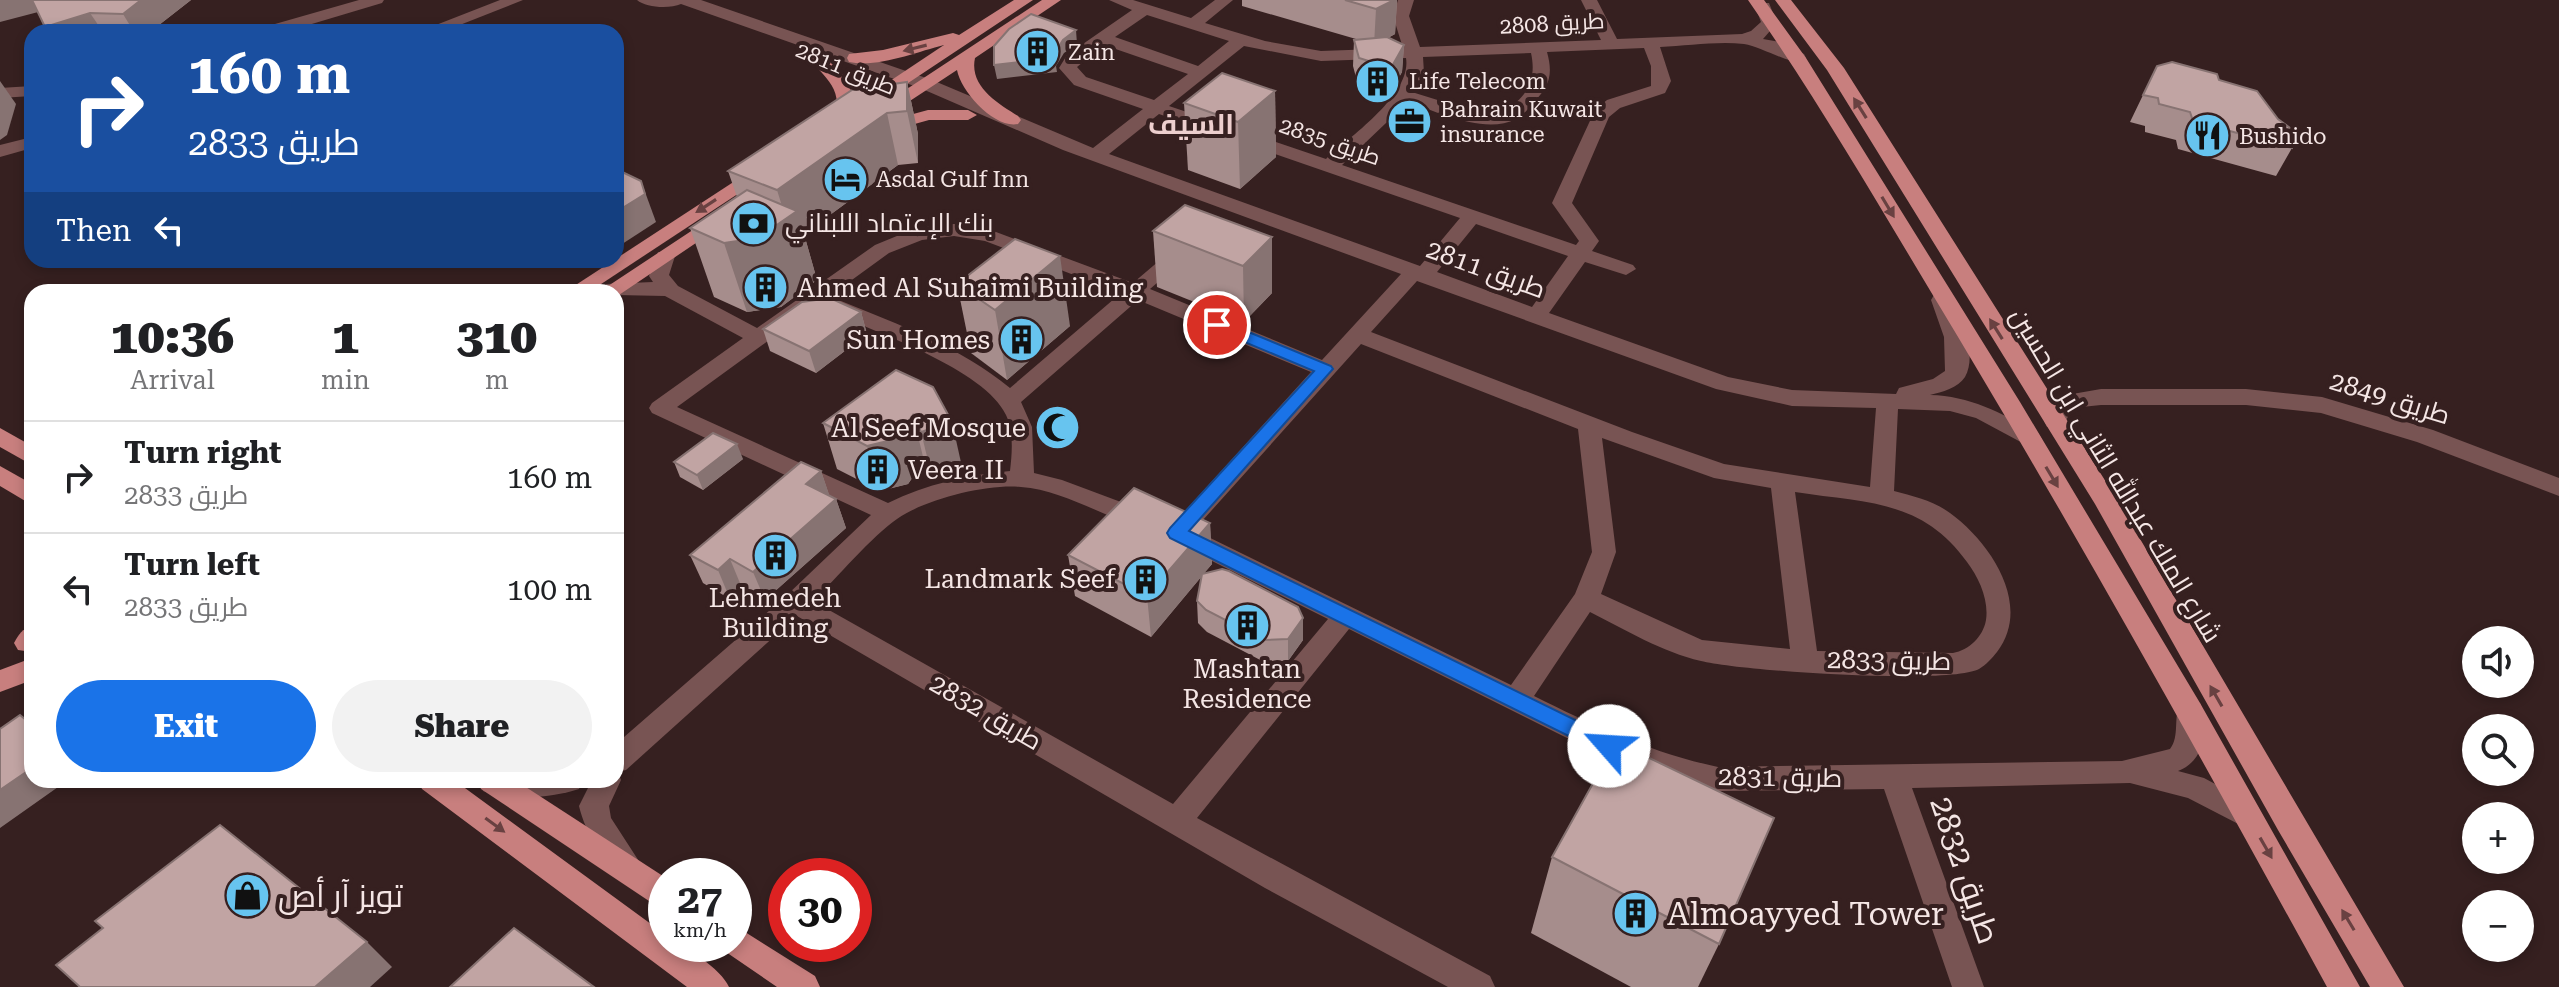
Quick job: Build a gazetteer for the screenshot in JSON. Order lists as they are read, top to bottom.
{
  "streets": {
    "main road": ["شارع الملك عبدالله الثاني ابن الحسين"],
    "street": [
      "طريق 2808",
      "طريق 2811",
      "طريق 2835",
      "طريق 2849",
      "طريق 2833",
      "طريق 2832",
      "طريق 2831"
    ]
  },
  "crossings": [
    ["طريق 2808", "طريق 2835"],
    ["طريق 2808", "شارع الملك عبدالله الثاني ابن الحسين"],
    ["طريق 2811", "شارع الملك عبدالله الثاني ابن الحسين"],
    ["طريق 2849", "شارع الملك عبدالله الثاني ابن الحسين"],
    ["شارع الملك عبدالله الثاني ابن الحسين", "طريق 2831"],
    ["طريق 2832", "طريق 2831"]
  ],
  "districts": ["السيف"],
  "places": {
    "building": [
      "Zain",
      "Life Telecom",
      "Ahmed Al Suhaimi Building",
      "Sun Homes",
      "Veera II",
      "Lehmedeh Building",
      "Landmark Seef",
      "Mashtan Residence",
      "Almoayyed Tower"
    ],
    "office": ["Bahrain Kuwait insurance"],
    "restaurant": ["Bushido"],
    "hotel": ["Asdal Gulf Inn"],
    "bank": ["بنك الإعتماد اللبناني"],
    "mosque": ["Al Seef Mosque"],
    "shop": ["تويز آر أص"]
  },
  "page": {
    "turn": ["160 m", "طريق 2833"],
    "then": "Then",
    "eta": [
      "10:36",
      "Arrival",
      "1",
      "min",
      "310",
      "m"
    ],
    "list": [
      {
        "name": "Turn right",
        "note": "طريق 2833",
        "value": "160 m"
      },
      {
        "name": "Turn left",
        "note": "طريق 2833",
        "value": "100 m"
      }
    ],
    "map_buttons": ["+", "−"],
    "buttons": ["Exit", "Share"],
    "speed": "27 km/h",
    "limit": "30"
  }
}
